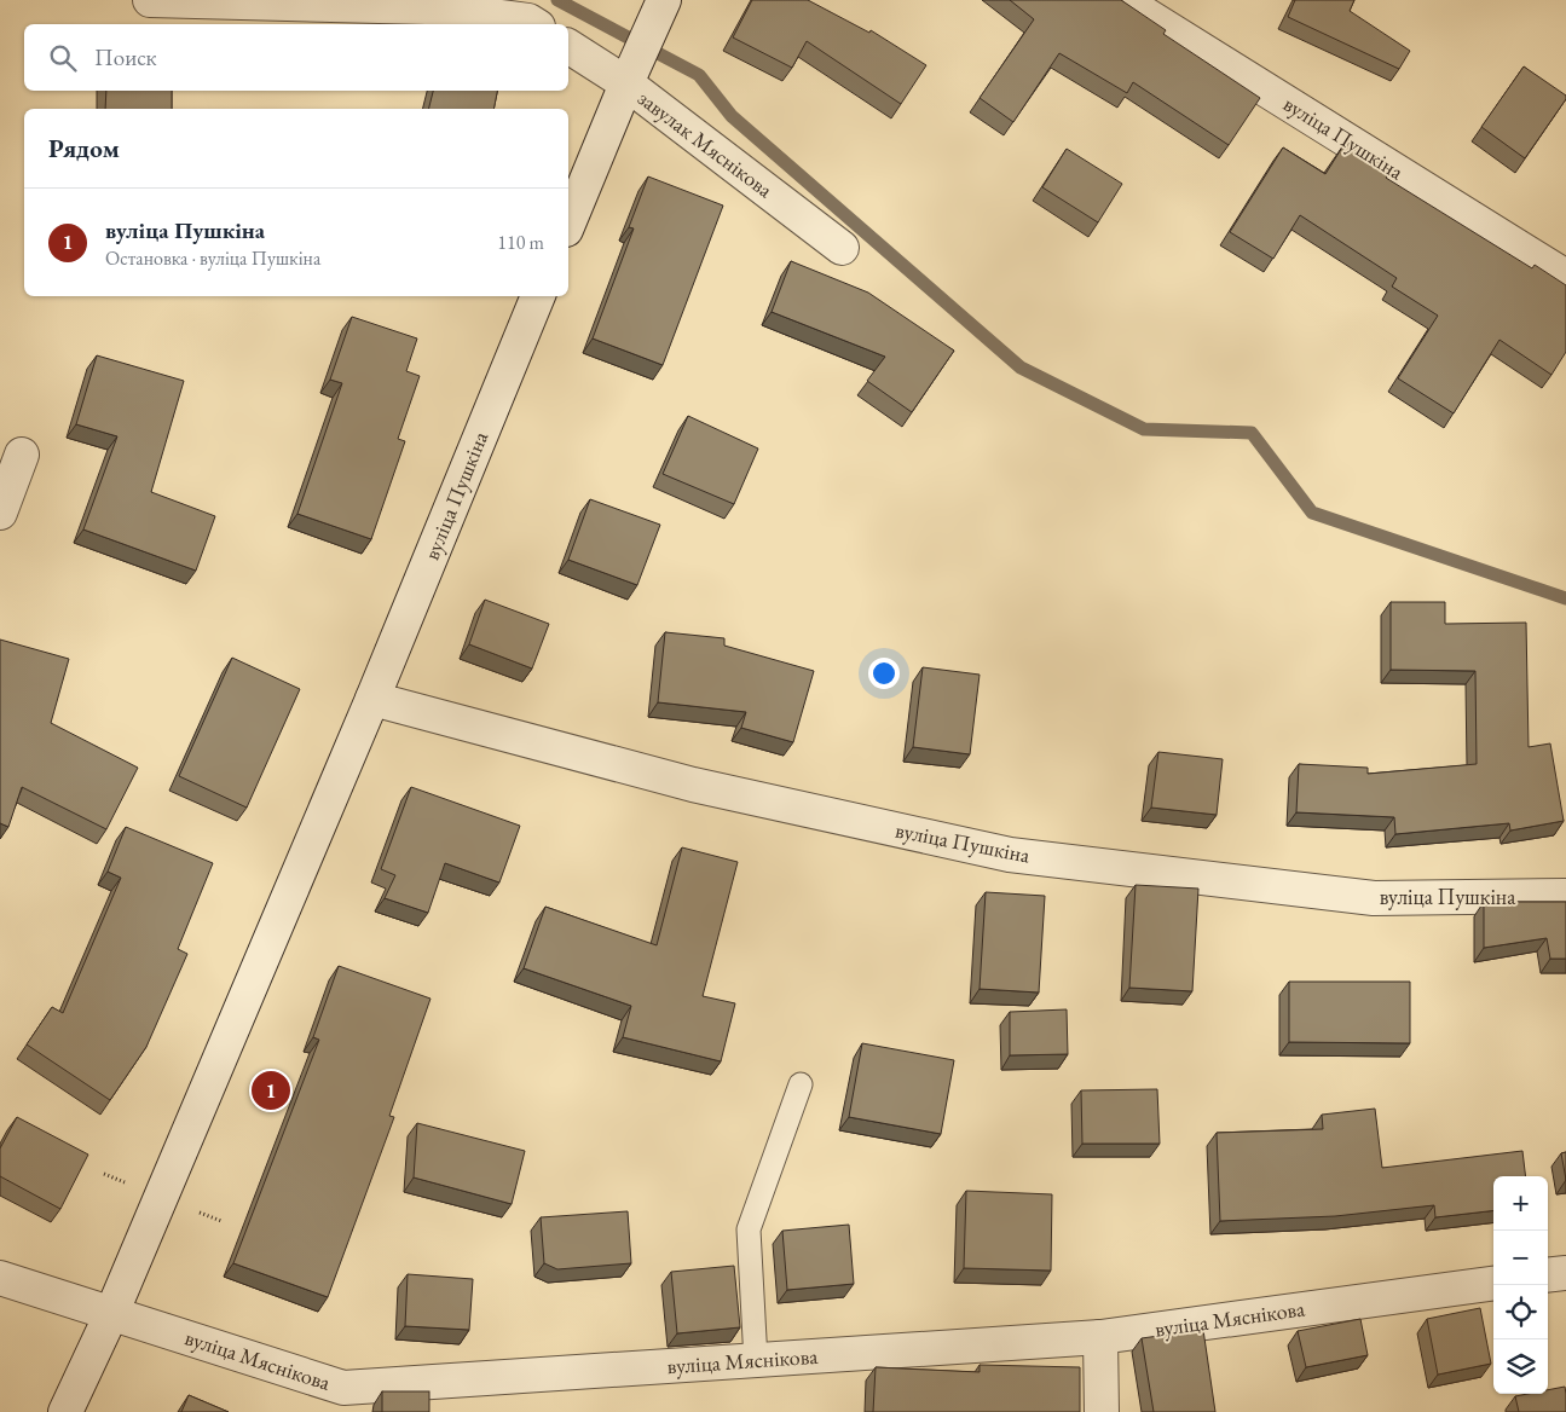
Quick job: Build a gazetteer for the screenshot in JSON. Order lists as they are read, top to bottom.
{
  "streets": {
    "street": ["вуліца Пушкіна", "завулак Мяснікова", "вуліца Мяснікова"]
  },
  "crossings": [
    ["вуліца Пушкіна", "вуліца Мяснікова"]
  ],
  "page": {
    "search": "Поиск",
    "heading": "Рядом",
    "list": [
      {
        "mark": "1",
        "name": "вуліца Пушкіна",
        "note": "Остановка · вуліца Пушкіна",
        "value": "110 m"
      }
    ],
    "pins": "1",
    "map_buttons": ["+", "−"]
  }
}
